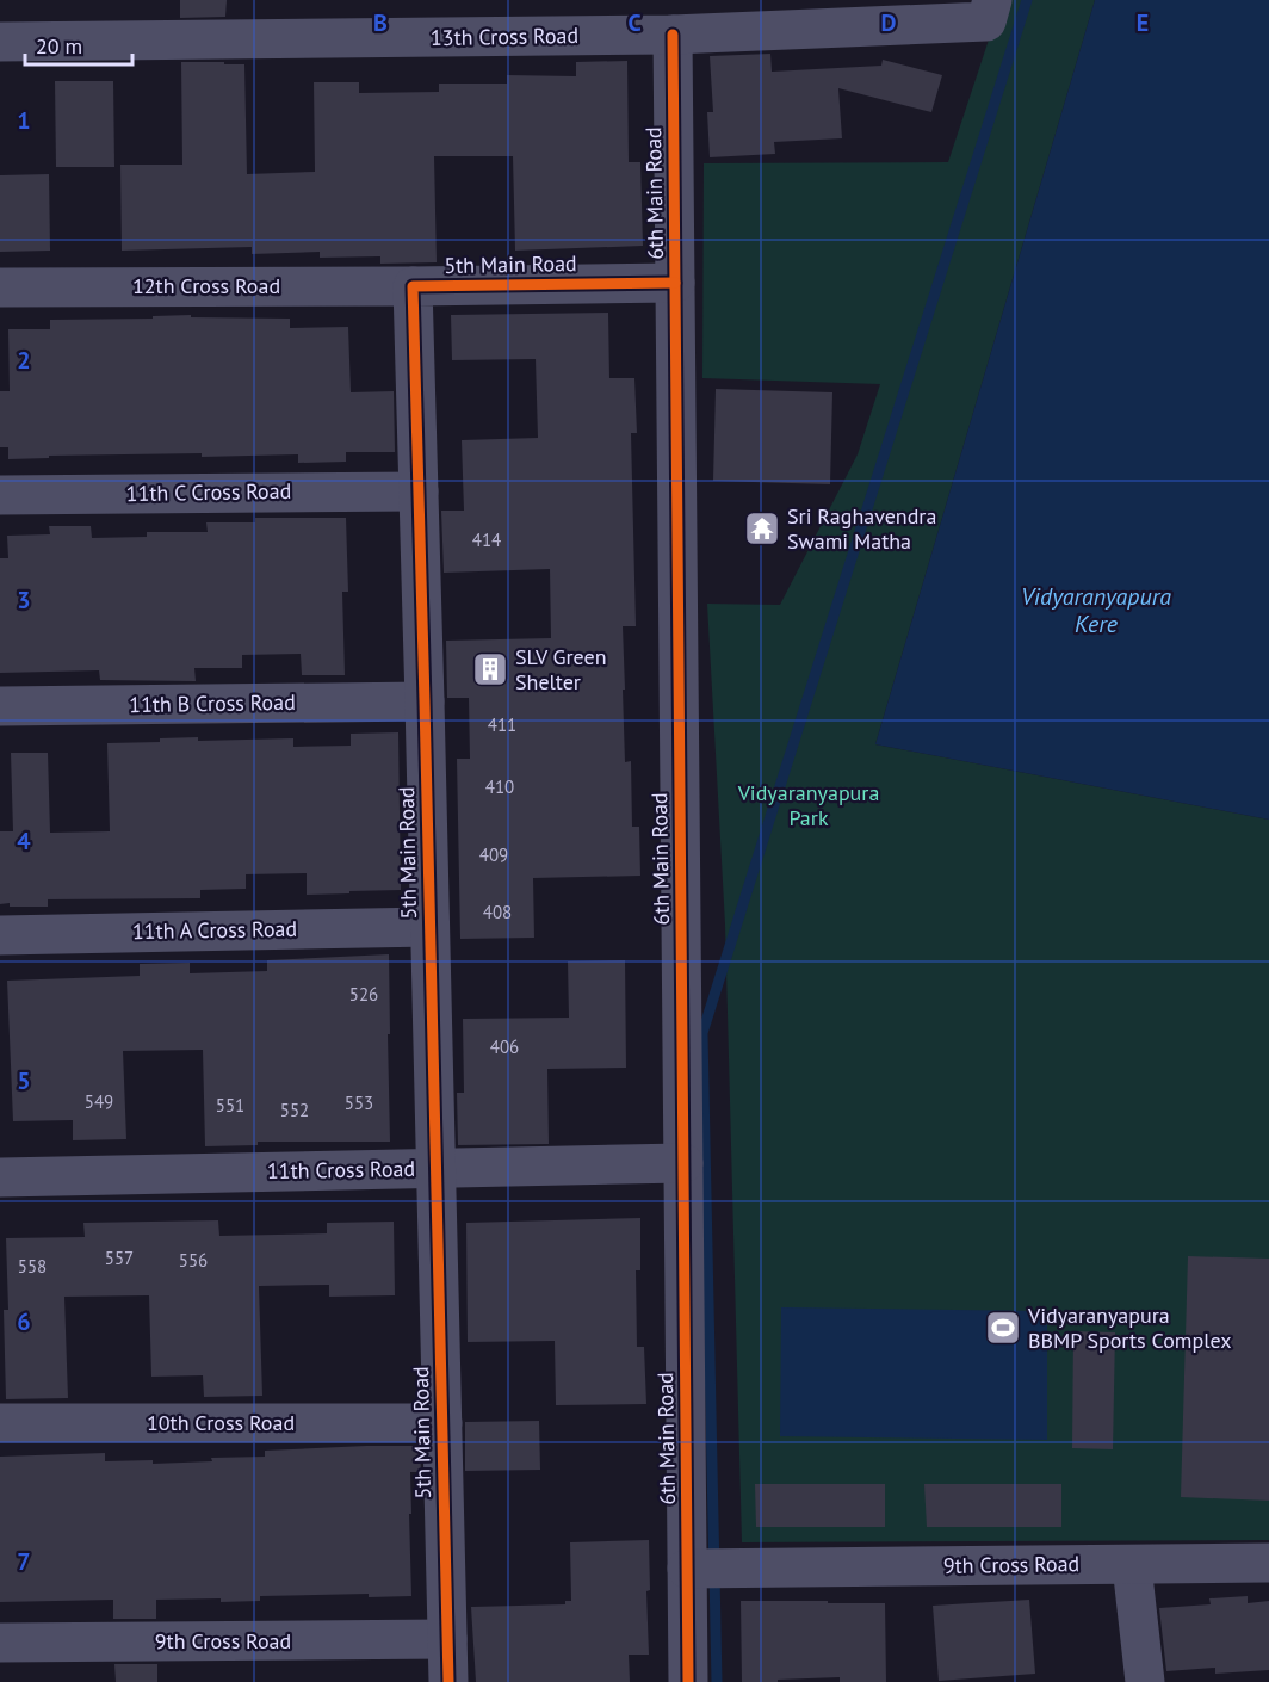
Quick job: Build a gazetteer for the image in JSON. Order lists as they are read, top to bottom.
{
  "streets": {
    "street": [
      "13th Cross Road",
      "6th Main Road",
      "5th Main Road",
      "12th Cross Road",
      "11th C Cross Road",
      "11th B Cross Road",
      "11th A Cross Road",
      "11th Cross Road",
      "10th Cross Road",
      "9th Cross Road"
    ]
  },
  "crossings": [
    ["13th Cross Road", "6th Main Road"],
    ["6th Main Road", "5th Main Road"],
    ["6th Main Road", "11th Cross Road"],
    ["6th Main Road", "9th Cross Road"],
    ["5th Main Road", "12th Cross Road"],
    ["5th Main Road", "11th C Cross Road"],
    ["5th Main Road", "11th B Cross Road"],
    ["5th Main Road", "11th A Cross Road"],
    ["5th Main Road", "11th Cross Road"],
    ["5th Main Road", "10th Cross Road"],
    ["5th Main Road", "9th Cross Road"]
  ],
  "water": ["Vidyaranyapura Kere"],
  "parks": ["Vidyaranyapura Park"],
  "places": {
    "temple": ["Sri Raghavendra Swami Matha"],
    "building": ["SLV Green Shelter"],
    "sports": ["Vidyaranyapura BBMP Sports Complex"]
  },
  "house_numbers": [
    "414",
    "411",
    "410",
    "409",
    "408",
    "526",
    "406",
    "549",
    "553",
    "551",
    "552",
    "557",
    "556",
    "558"
  ],
  "scale_bar": "20 m",
  "grid": {
    "columns": [
      "B",
      "C",
      "D",
      "E"
    ],
    "rows": [
      "1",
      "2",
      "3",
      "4",
      "5",
      "6",
      "7"
    ]
  }
}
